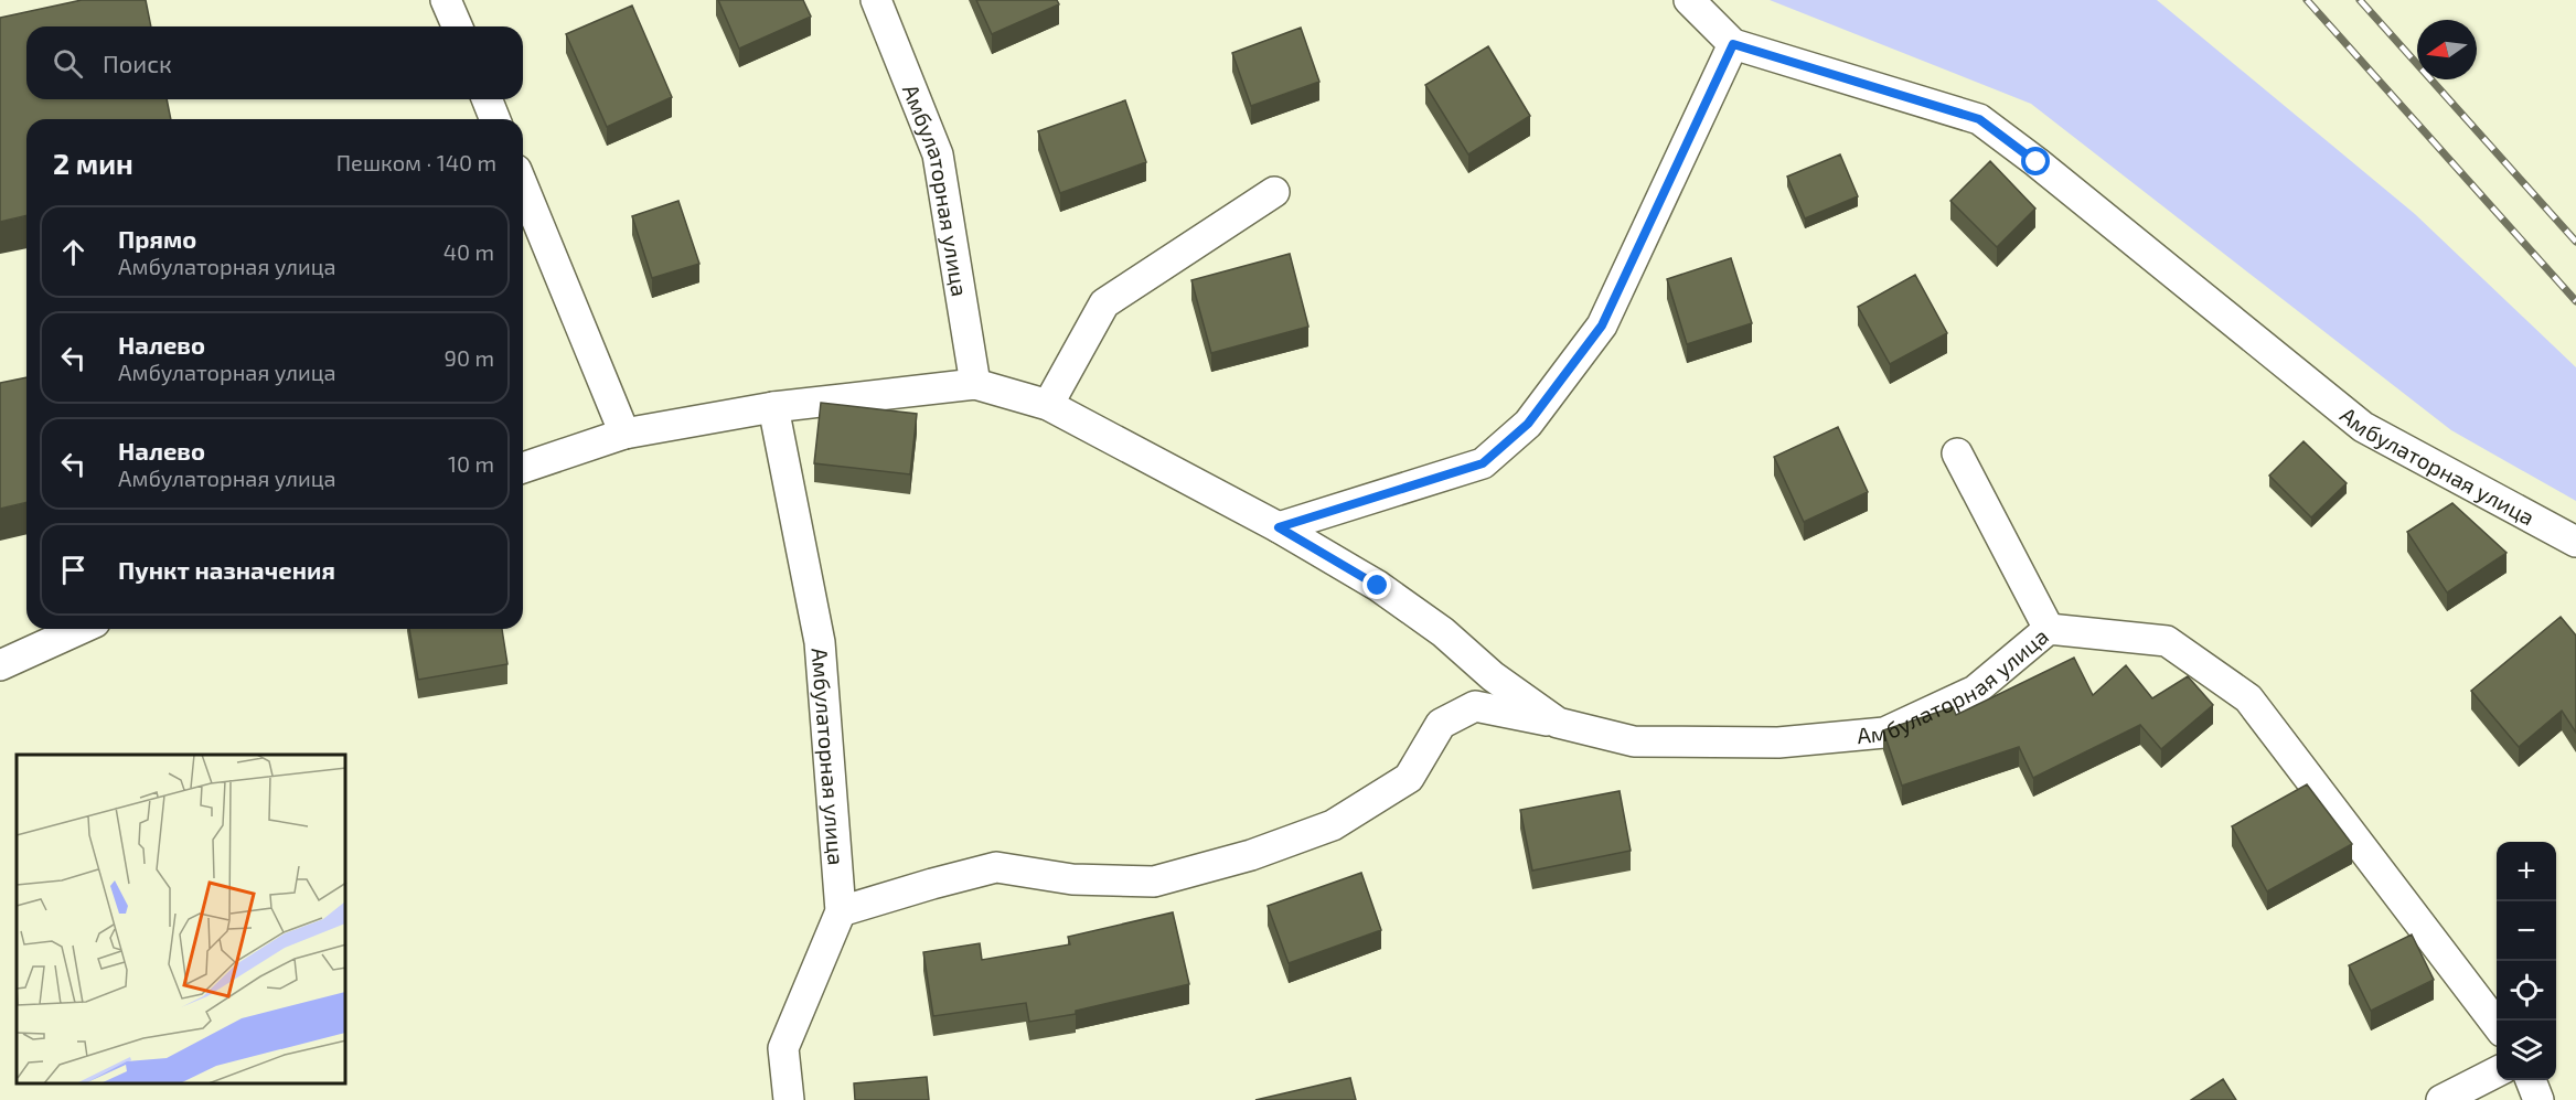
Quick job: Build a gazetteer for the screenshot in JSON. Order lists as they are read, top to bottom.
{
  "streets": {
    "lane": ["Амбулаторная улица"]
  },
  "north": "left",
  "page": {
    "search": "Поиск",
    "heading": ["2 мин", "Пешком · 140 m"],
    "list": [
      ["Прямо", "Амбулаторная улица", "40 m"],
      ["Налево", "Амбулаторная улица", "90 m"],
      ["Налево", "Амбулаторная улица", "10 m"],
      "Пункт назначения"
    ],
    "map_buttons": ["+", "−"]
  }
}
